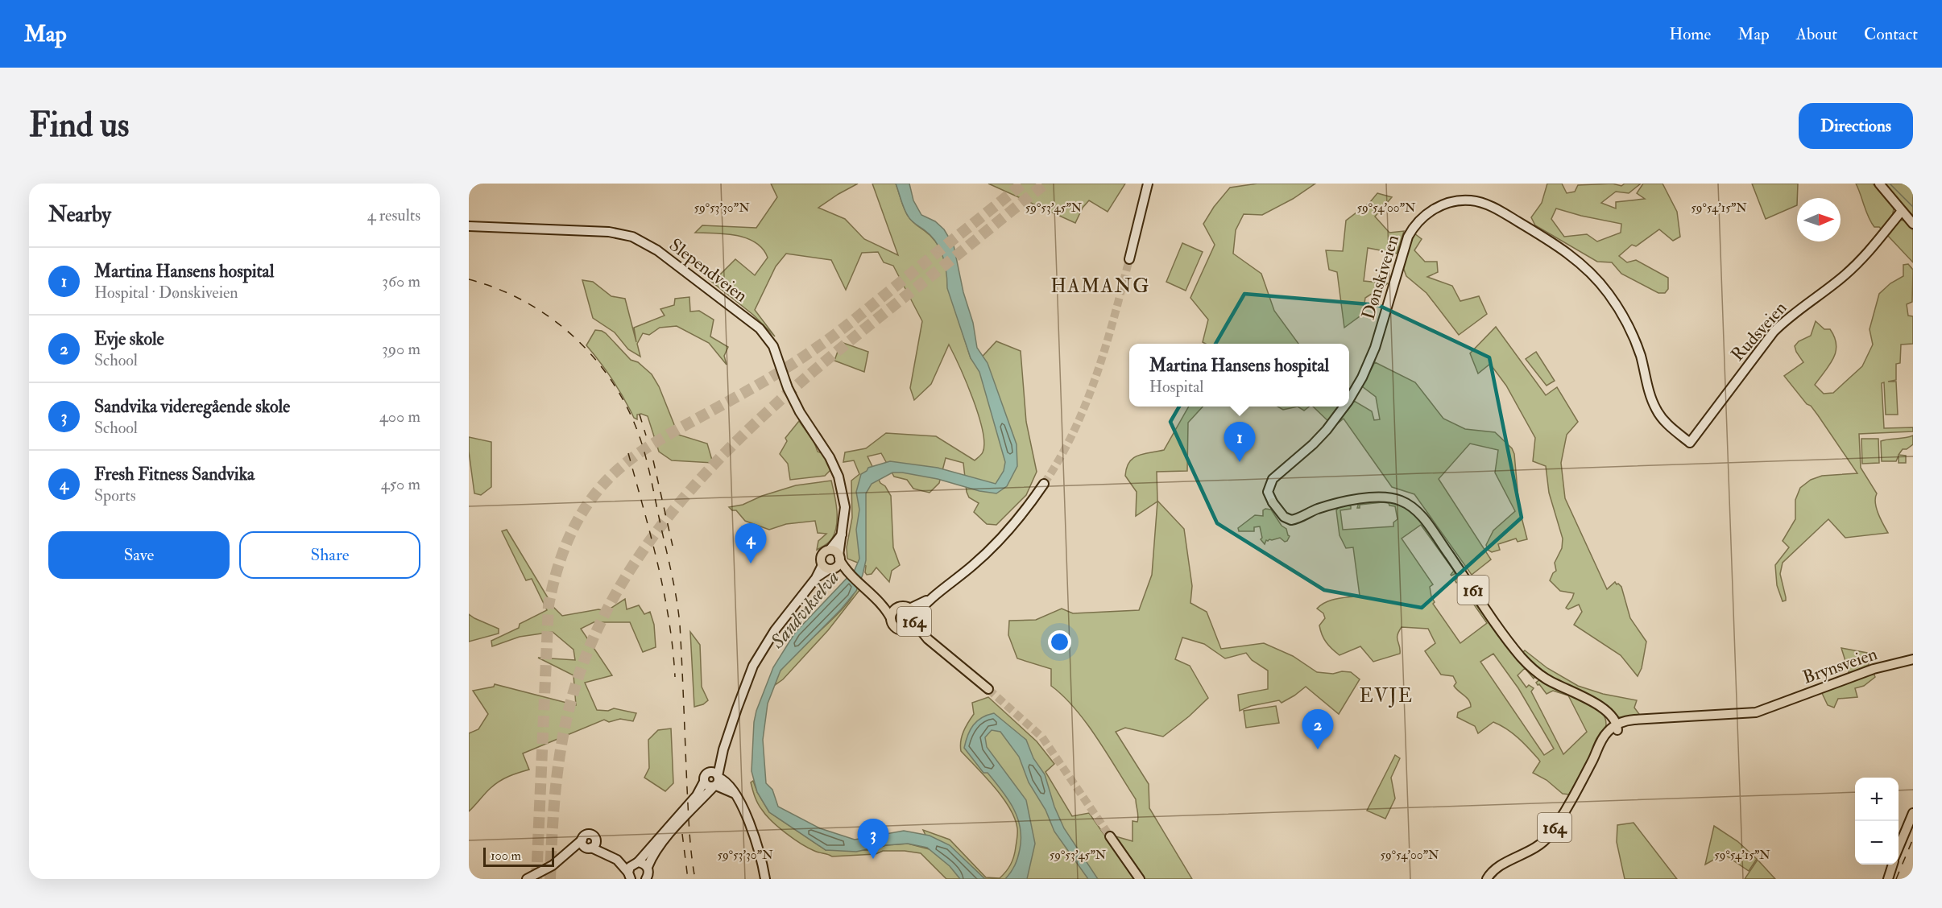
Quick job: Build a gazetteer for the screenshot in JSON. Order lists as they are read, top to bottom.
{
  "streets": {
    "main road": [
      "Slependveien",
      "Dønskiveien",
      "Rudsveien",
      "161",
      "164",
      "Brynsveien"
    ]
  },
  "crossings": [
    ["Slependveien", "164"],
    ["Dønskiveien", "Rudsveien"],
    ["Dønskiveien", "Brynsveien"]
  ],
  "districts": ["HAMANG", "EVJE"],
  "water": ["Sandvikselva"],
  "scale_bar": "100 m",
  "north": "right",
  "page": {
    "header": "Map",
    "nav": [
      "Home",
      "Map",
      "About",
      "Contact"
    ],
    "buttons": [
      "Directions",
      ["Save", "Share"]
    ],
    "title": "Find us",
    "heading": ["Nearby", "4 results"],
    "list": [
      {
        "mark": "1",
        "name": "Martina Hansens hospital",
        "note": "Hospital · Dønskiveien",
        "value": "360 m"
      },
      {
        "mark": "2",
        "name": "Evje skole",
        "note": "School",
        "value": "390 m"
      },
      {
        "mark": "3",
        "name": "Sandvika videregående skole",
        "note": "School",
        "value": "400 m"
      },
      {
        "mark": "4",
        "name": "Fresh Fitness Sandvika",
        "note": "Sports",
        "value": "450 m"
      }
    ],
    "popup": ["Martina Hansens hospital", "Hospital"],
    "pins": [
      "1",
      "4",
      "2",
      "3"
    ],
    "map_buttons": ["+", "−"],
    "scale": "100 m"
  },
  "coordinates": [
    "59°53'30\"N",
    "59°53'45\"N",
    "59°54'00\"N",
    "59°54'15\"N"
  ]
}
